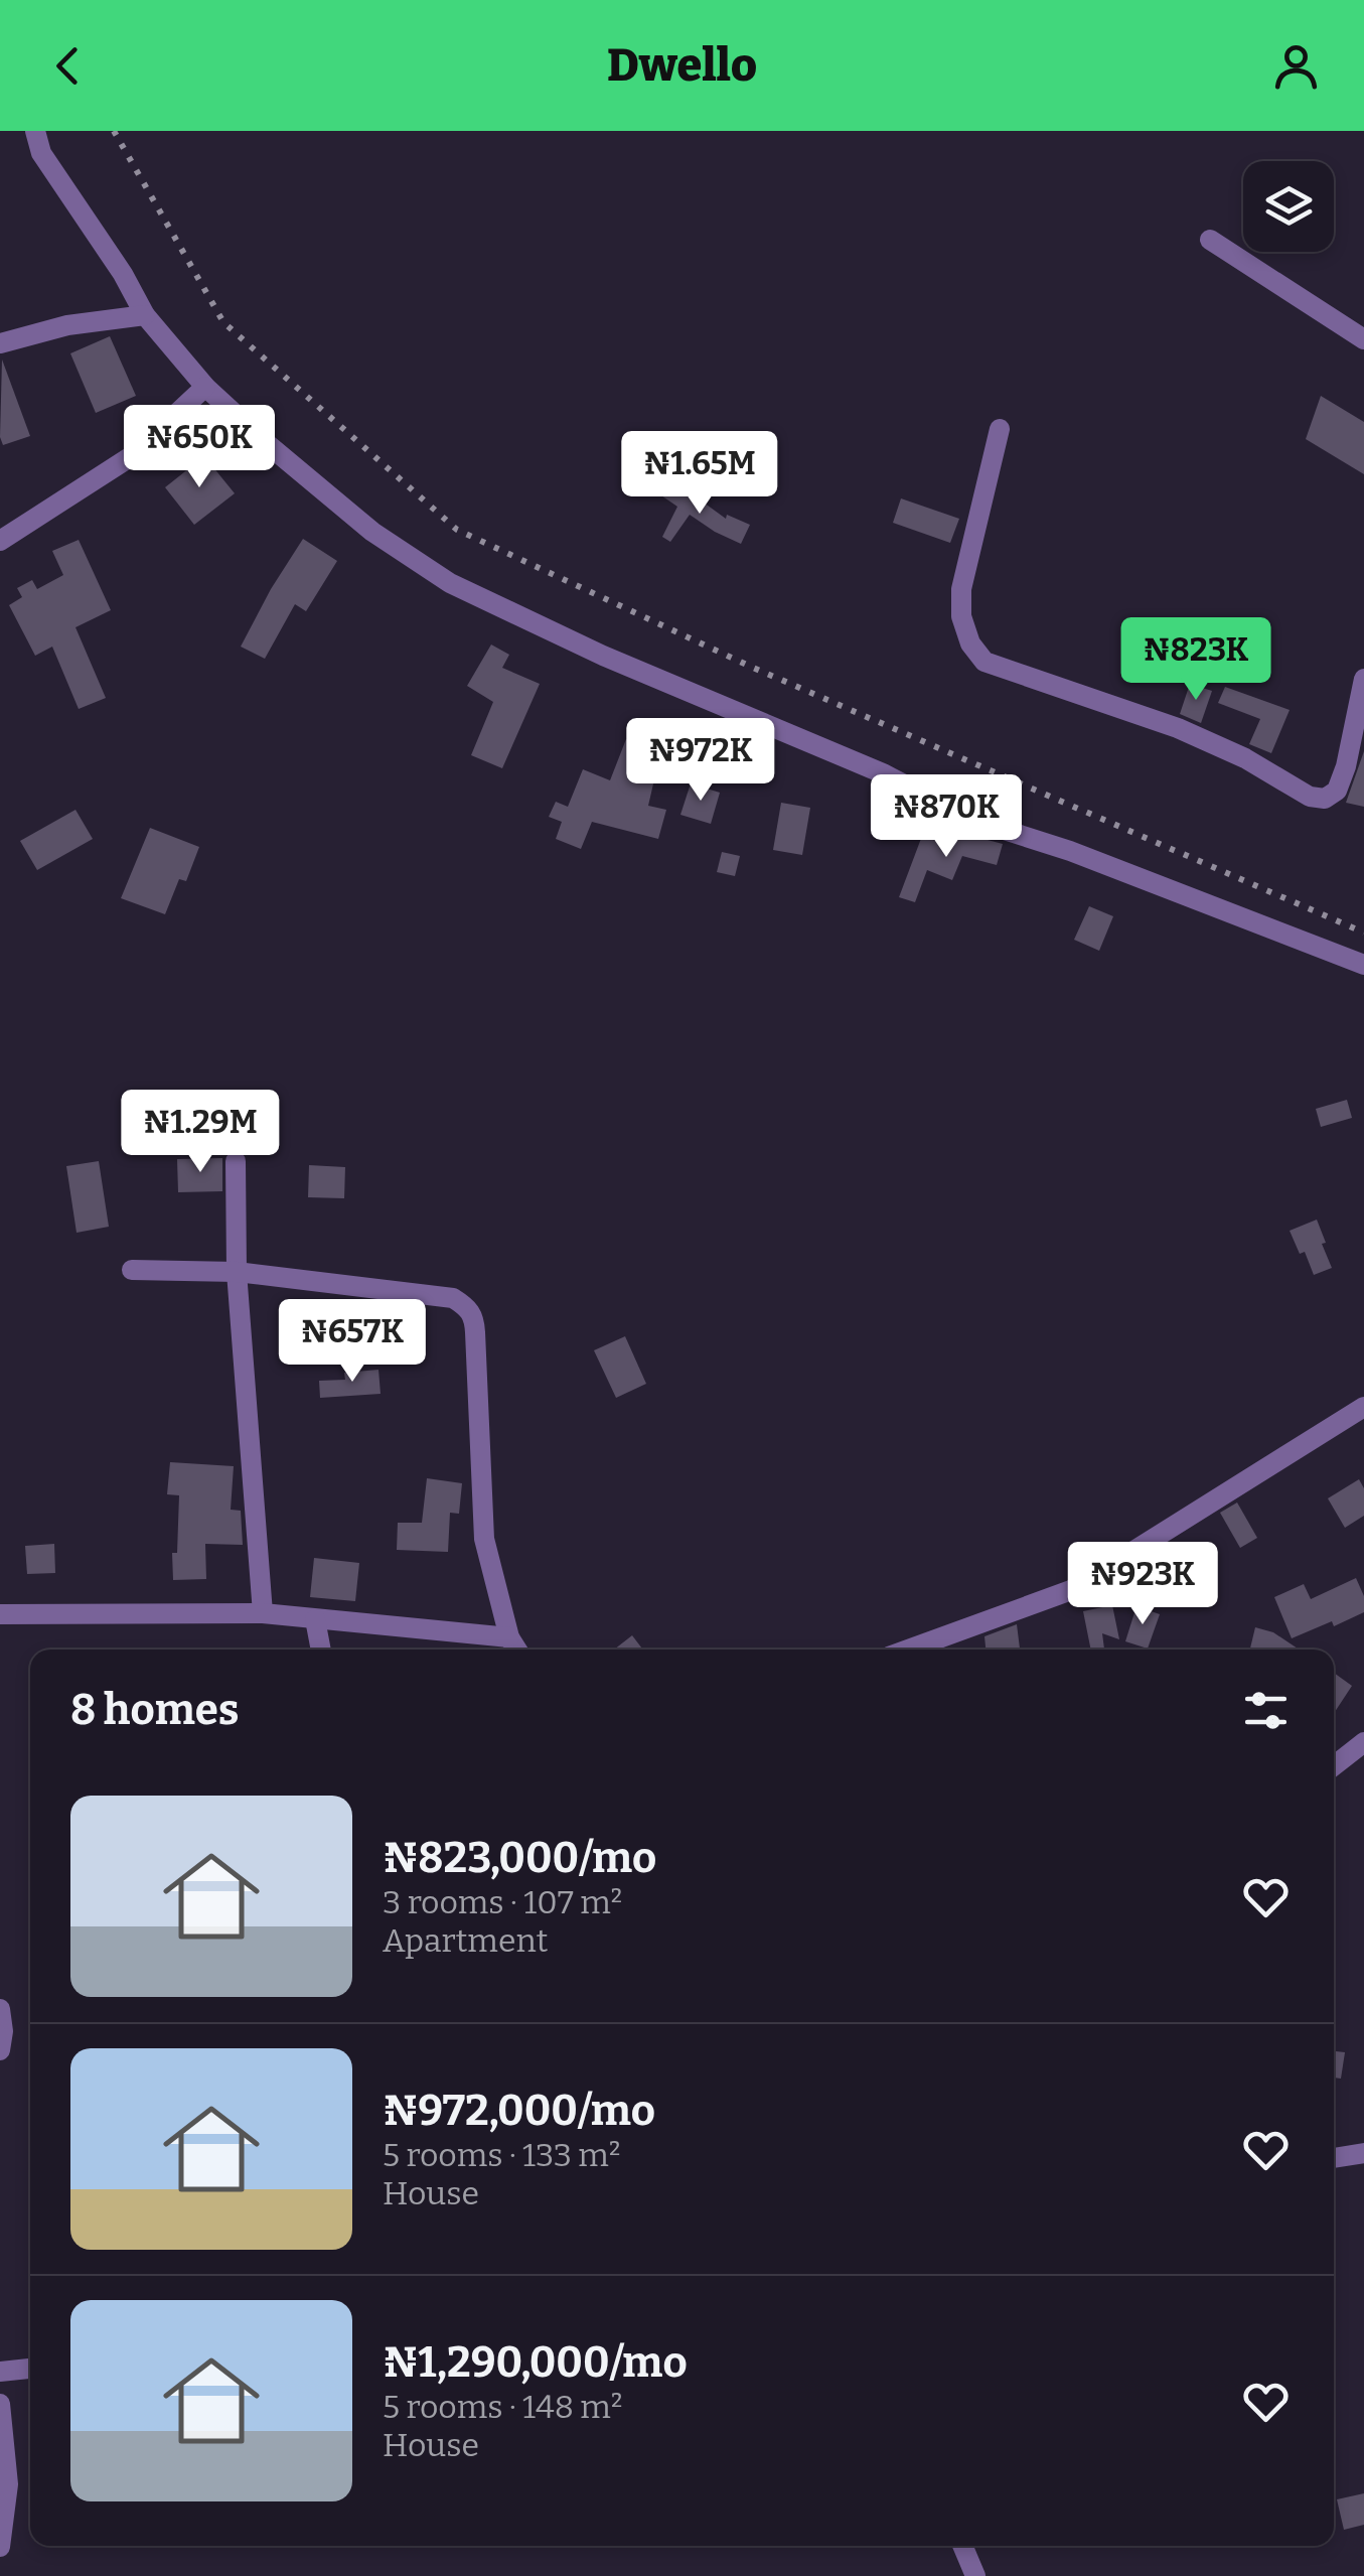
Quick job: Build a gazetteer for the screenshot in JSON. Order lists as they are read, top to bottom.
{
  "page": {
    "header": "Dwello",
    "price": [
      "₦650K",
      "₦1.65M",
      "₦823K",
      "₦972K",
      "₦870K",
      "₦1.29M",
      "₦657K",
      "₦923K"
    ],
    "heading": "8 homes",
    "list": [
      {
        "name": "₦823,000/mo",
        "note": "3 rooms · 107 m² · Apartment"
      },
      {
        "name": "₦972,000/mo",
        "note": "5 rooms · 133 m² · House"
      },
      {
        "name": "₦1,290,000/mo",
        "note": "5 rooms · 148 m² · House"
      }
    ]
  }
}
